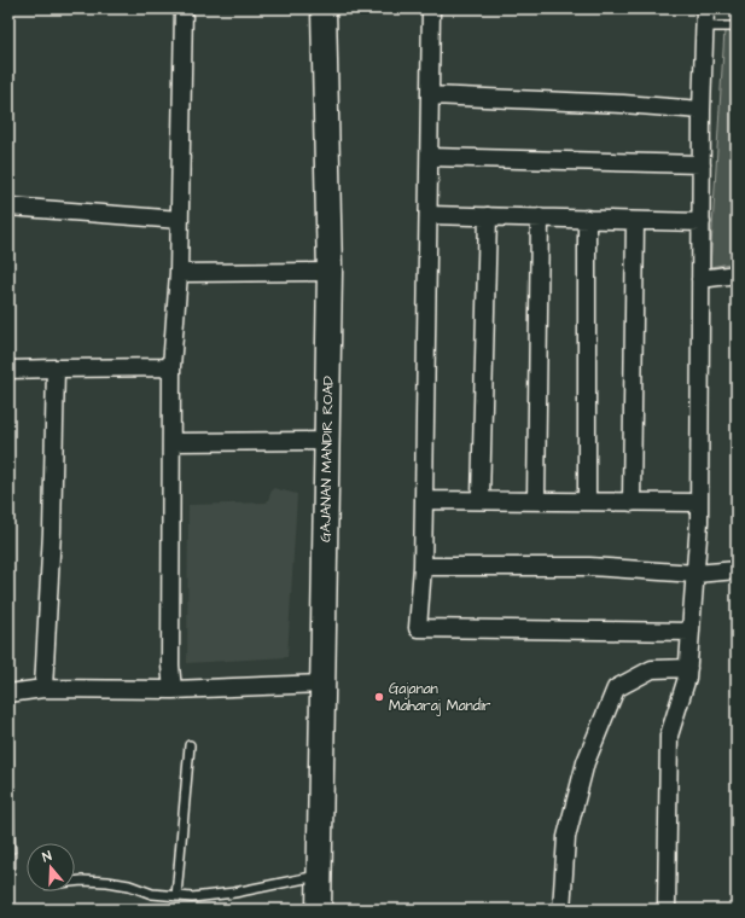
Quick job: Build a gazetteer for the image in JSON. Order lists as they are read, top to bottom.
{
  "streets": {
    "street": ["GAJANAN MANDIR ROAD"]
  },
  "places": ["Gajanan Maharaj Mandir"],
  "north": "top"
}
